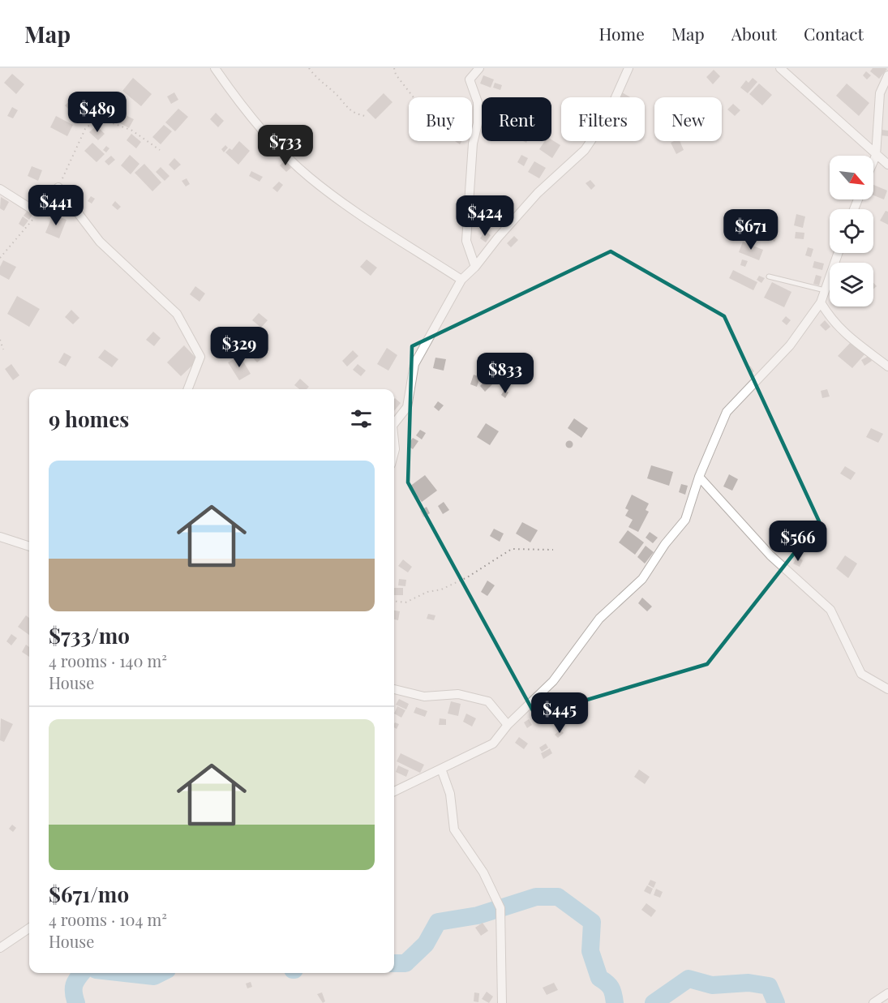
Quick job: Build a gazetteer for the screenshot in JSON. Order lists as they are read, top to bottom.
{
  "north": "bottom right",
  "page": {
    "header": "Map",
    "nav": [
      "Home",
      "Map",
      "About",
      "Contact"
    ],
    "price": [
      "$489",
      "$733",
      "$441",
      "$424",
      "$671",
      "$329",
      "$833",
      "$566",
      "$445"
    ],
    "chip": [
      "Buy",
      "Rent",
      "Filters",
      "New"
    ],
    "heading": "9 homes",
    "list": [
      {
        "name": "$733/mo",
        "note": "4 rooms · 140 m² · House"
      },
      {
        "name": "$671/mo",
        "note": "4 rooms · 104 m² · House"
      }
    ]
  }
}
